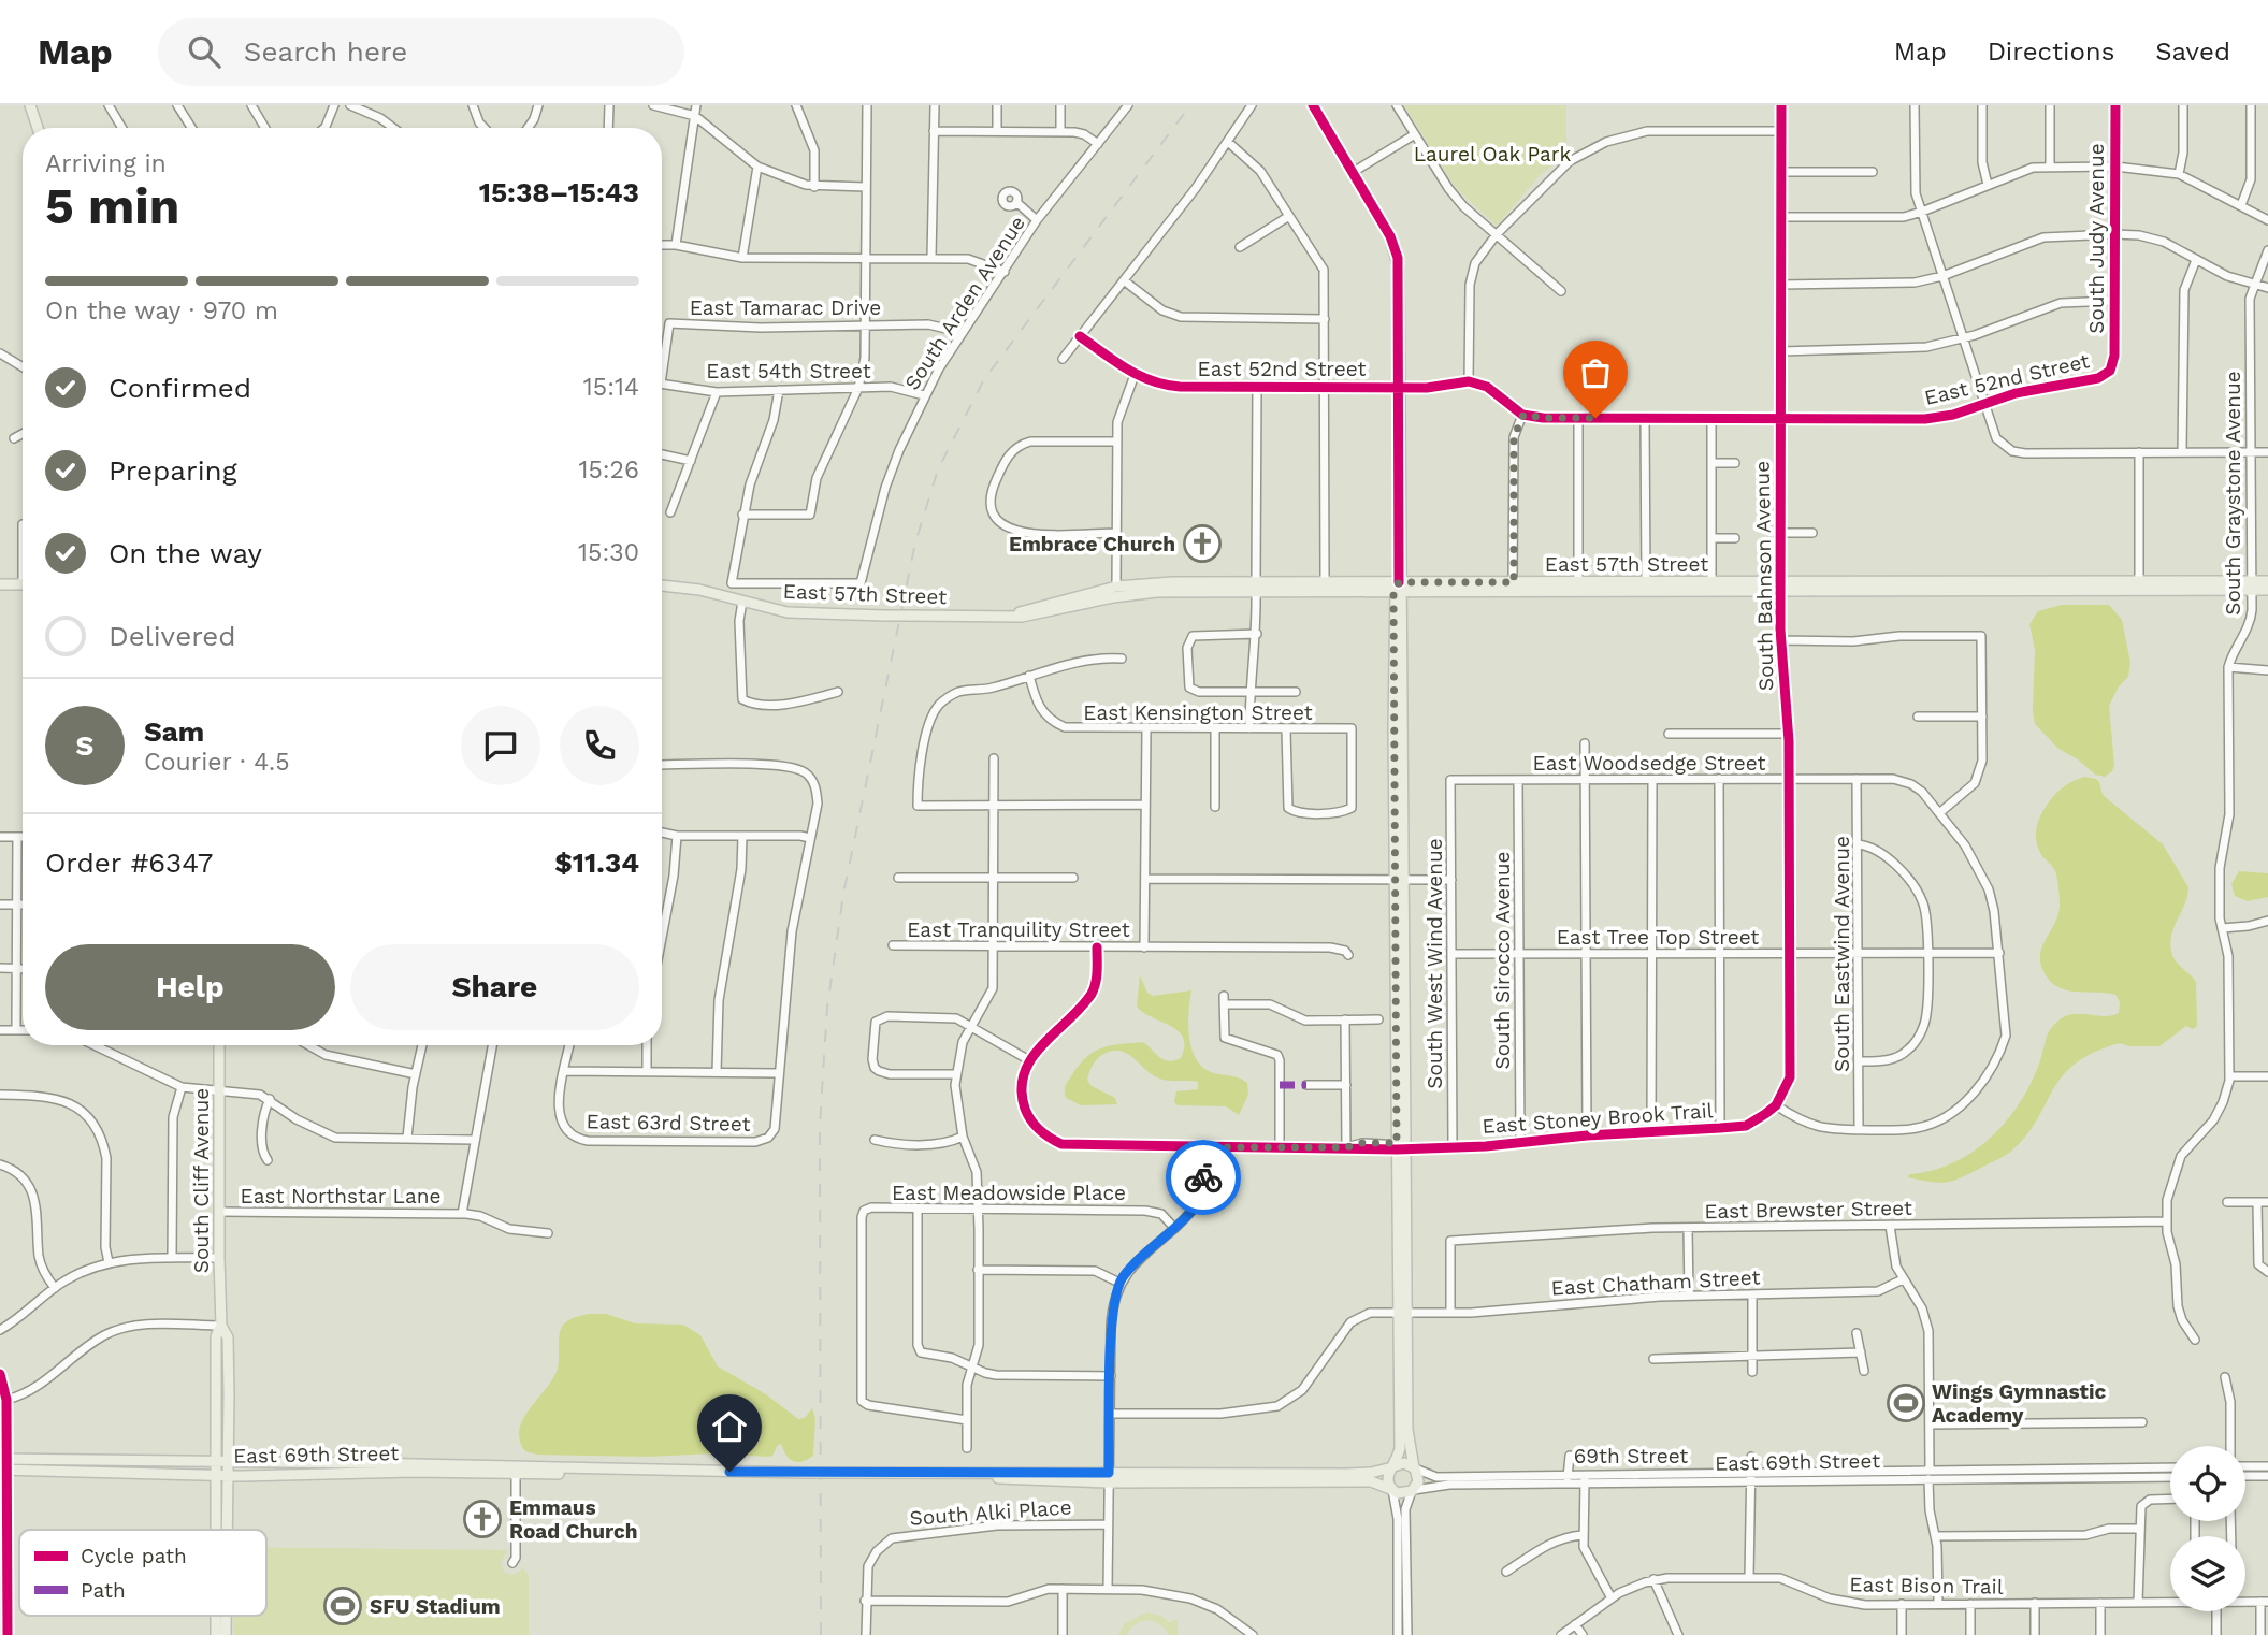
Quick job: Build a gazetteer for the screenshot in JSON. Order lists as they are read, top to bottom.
{
  "streets": {
    "main road": ["East 57th Street", "South Cliff Avenue", "East 69th Street"],
    "street": [
      "South Judy Avenue",
      "South Arden Avenue",
      "East Tamarac Drive",
      "East 52nd Street",
      "East 54th Street",
      "South Graystone Avenue",
      "South Bahnson Avenue",
      "East Kensington Street",
      "East Woodsedge Street",
      "East Tranquility Street",
      "East Tree Top Street",
      "South Eastwind Avenue",
      "South Sirocco Avenue",
      "South West Wind Avenue",
      "East Stoney Brook Trail",
      "East 63rd Street",
      "East Meadowside Place",
      "East Northstar Lane",
      "East Brewster Street",
      "East Chatham Street",
      "69th Street",
      "South Alki Place",
      "East Bison Trail"
    ]
  },
  "crossings": [
    ["South Judy Avenue", "East 52nd Street"],
    ["South Arden Avenue", "East Tamarac Drive"],
    ["South Arden Avenue", "East 54th Street"],
    ["South Arden Avenue", "East 57th Street"],
    ["East 52nd Street", "South Bahnson Avenue"],
    ["South Graystone Avenue", "East 57th Street"],
    ["South Graystone Avenue", "East Brewster Street"],
    ["East 57th Street", "South Bahnson Avenue"],
    ["South Bahnson Avenue", "East Woodsedge Street"],
    ["South Bahnson Avenue", "East Tree Top Street"],
    ["South Bahnson Avenue", "East Stoney Brook Trail"],
    ["East Woodsedge Street", "South Eastwind Avenue"],
    ["East Woodsedge Street", "South Sirocco Avenue"],
    ["East Woodsedge Street", "South West Wind Avenue"],
    ["East Tree Top Street", "South Eastwind Avenue"],
    ["East Tree Top Street", "South Sirocco Avenue"],
    ["East Tree Top Street", "South West Wind Avenue"],
    ["South Sirocco Avenue", "East Stoney Brook Trail"],
    ["South West Wind Avenue", "East Stoney Brook Trail"],
    ["South Cliff Avenue", "East Northstar Lane"],
    ["South Cliff Avenue", "East 69th Street"],
    ["East Brewster Street", "East Chatham Street"],
    ["East 69th Street", "69th Street"]
  ],
  "parks": ["Laurel Oak Park"],
  "places": {
    "church": ["Embrace Church", "Emmaus Road Church"],
    "sports": ["Wings Gymnastic Academy", "SFU Stadium"]
  },
  "legend": ["Cycle path", "Path"],
  "page": {
    "header": "Map",
    "search": "Search here",
    "nav": ["Map", "Directions", "Saved"],
    "heading": ["5 min", "Arriving in", "15:38–15:43"],
    "panel": [
      "Sam",
      "Courier · 4.5",
      "Order #6347",
      "$11.34"
    ],
    "bar": "On the way · 970 m",
    "list": [
      ["Confirmed", "15:14"],
      ["Preparing", "15:26"],
      ["On the way", "15:30"],
      "Delivered"
    ],
    "round": "S",
    "buttons": ["Help", "Share"]
  }
}
